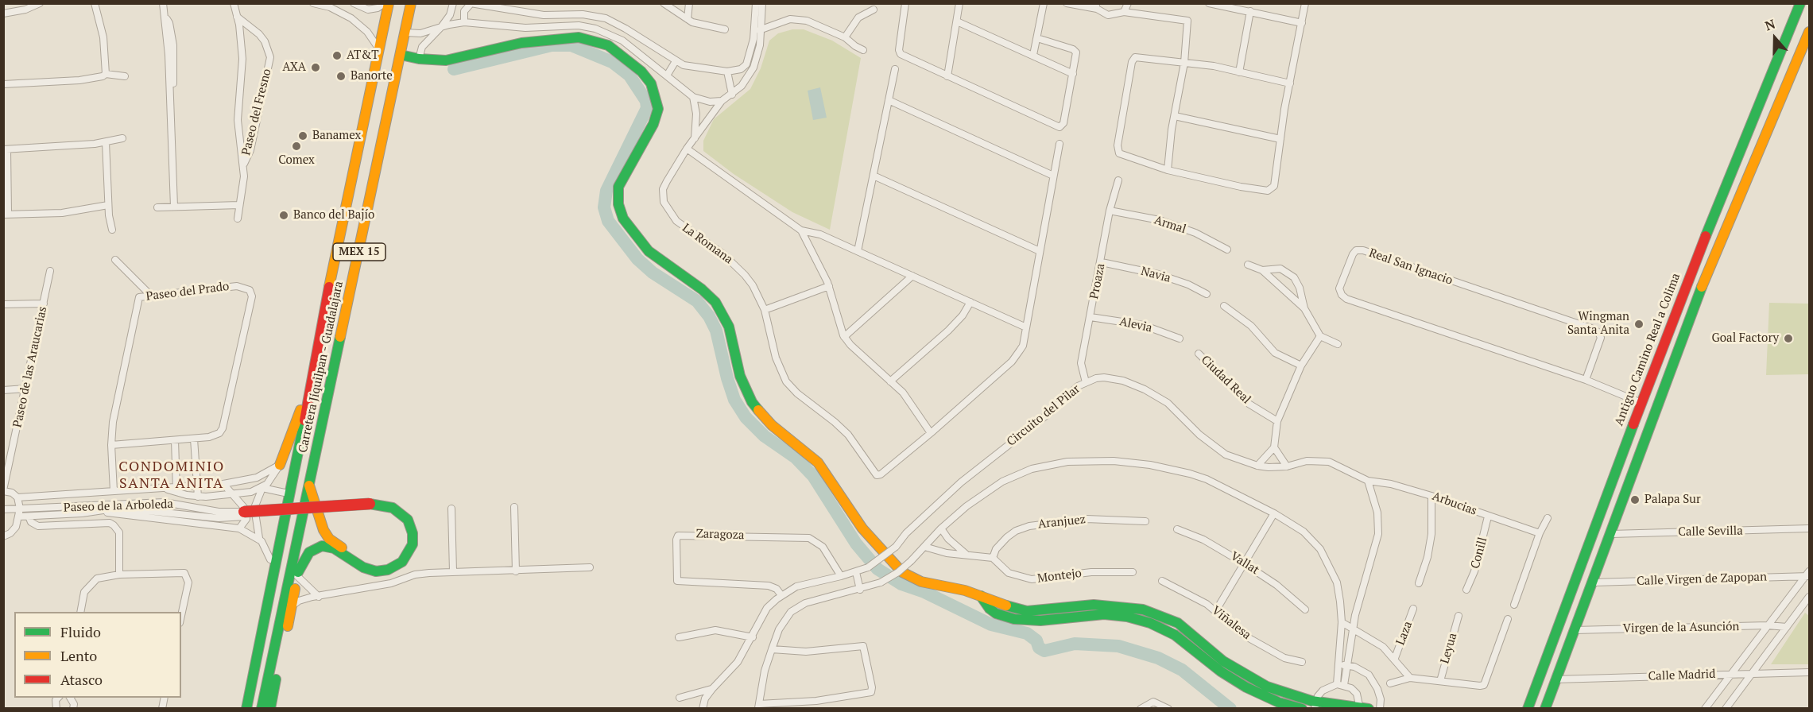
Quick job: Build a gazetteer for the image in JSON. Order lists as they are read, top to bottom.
{
  "streets": {
    "main road": ["MEX 15", "Antiguo Camino Real a Colima", "Carretera Jiquilpan - Guadalajara"],
    "street": [
      "Paseo del Fresno",
      "Armal",
      "La Romana",
      "Real San Ignacio",
      "Navia",
      "Proaza",
      "Paseo del Prado",
      "Alevia",
      "Paseo de las Araucarias",
      "Ciudad Real",
      "Circuito del Pilar",
      "Arbucias",
      "Paseo de la Arboleda",
      "Aranjuez",
      "Calle Sevilla",
      "Zaragoza",
      "Conill",
      "Vallat",
      "Montejo",
      "Calle Virgen de Zapopan",
      "Viñalesa",
      "Virgen de la Asunción",
      "Laza",
      "Leyua",
      "Calle Madrid"
    ]
  },
  "crossings": [
    ["Armal", "Proaza"],
    ["Real San Ignacio", "Antiguo Camino Real a Colima"],
    ["Navia", "Proaza"],
    ["Proaza", "Alevia"],
    ["Proaza", "Circuito del Pilar"],
    ["Paseo del Prado", "Paseo de la Arboleda"],
    ["Paseo de las Araucarias", "Paseo de la Arboleda"],
    ["Circuito del Pilar", "Arbucias"],
    ["Circuito del Pilar", "Zaragoza"],
    ["Arbucias", "Conill"],
    ["Aranjuez", "Montejo"]
  ],
  "districts": ["CONDOMINIO SANTA ANITA"],
  "places": [
    "AT&T",
    "AXA",
    "Banorte",
    "Banamex",
    "Comex",
    "Banco del Bajío",
    "Wingman Santa Anita",
    "Goal Factory",
    "Palapa Sur"
  ],
  "legend": ["Fluido", "Lento", "Atasco"],
  "north": "top"
}
